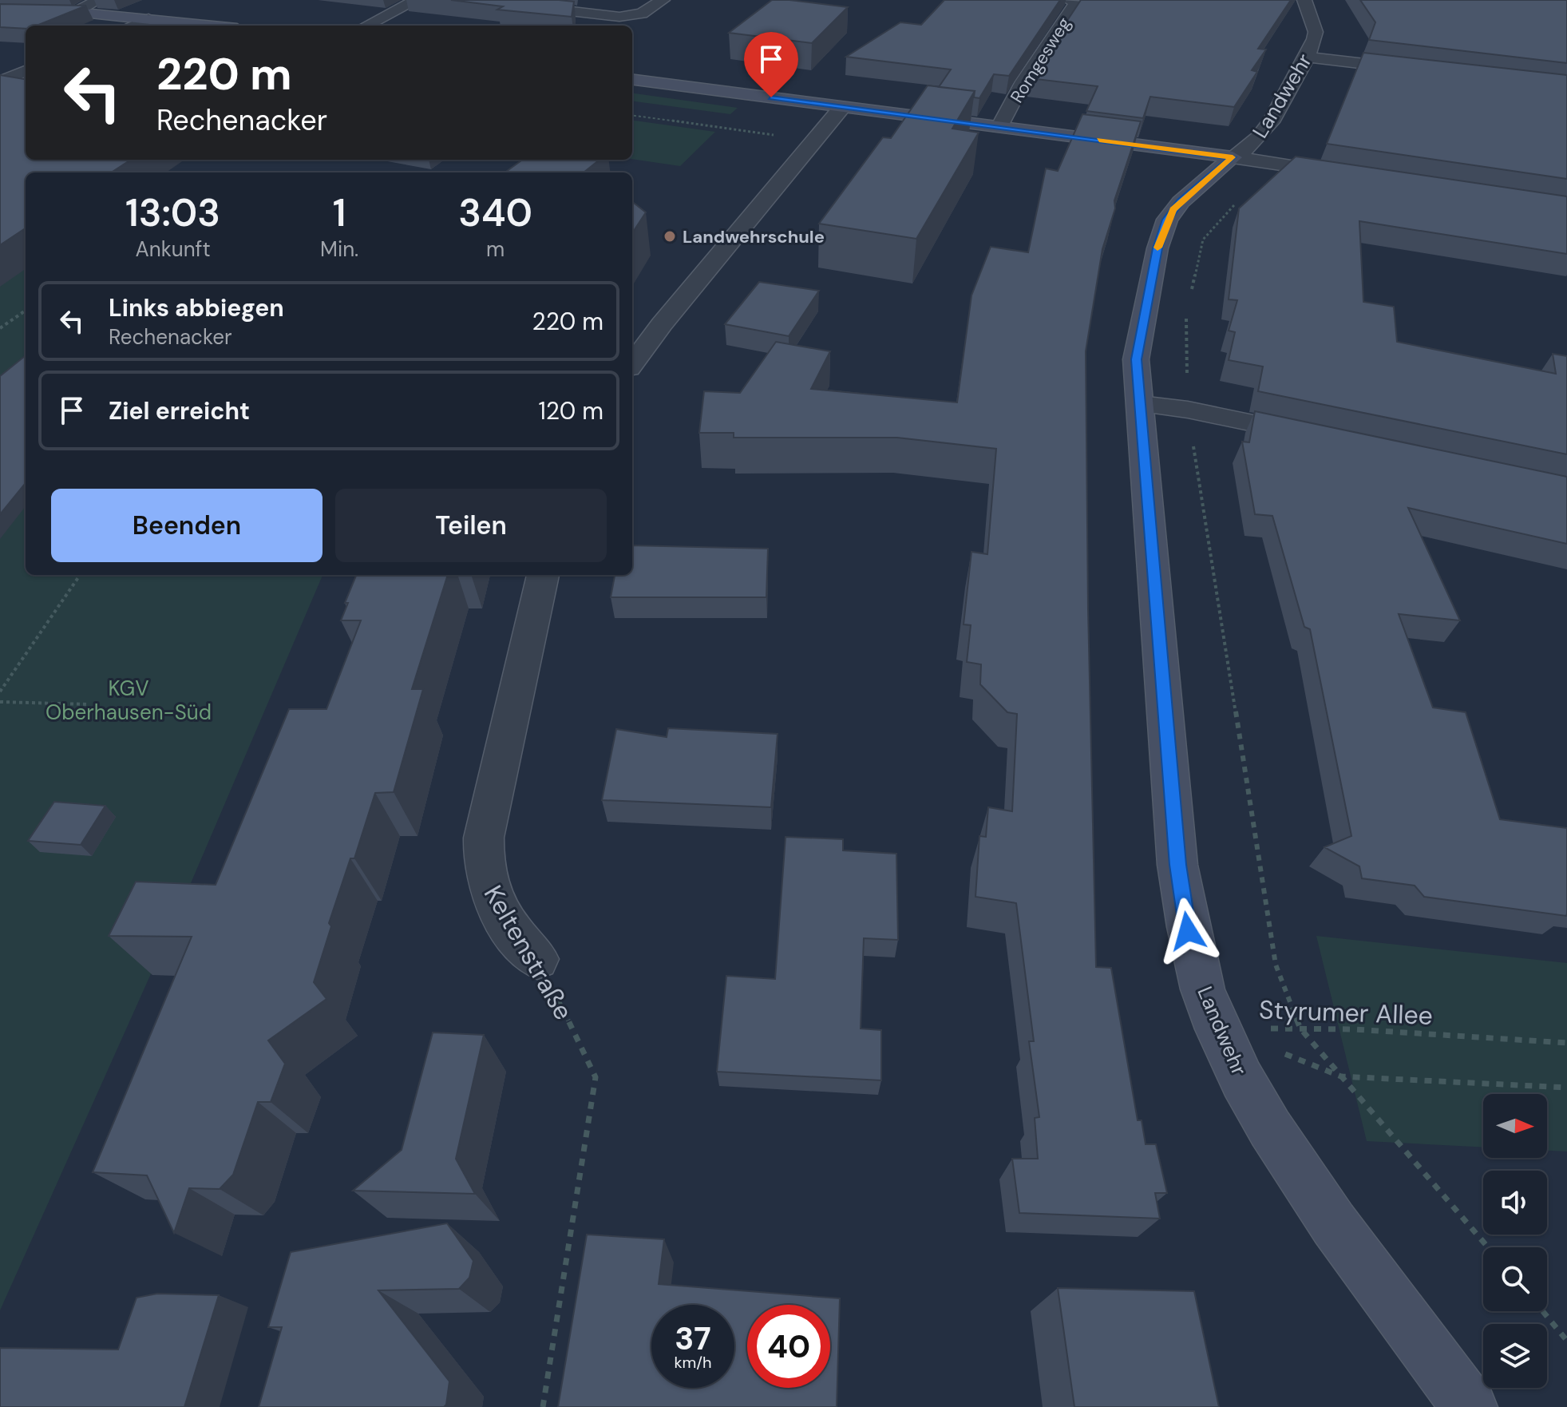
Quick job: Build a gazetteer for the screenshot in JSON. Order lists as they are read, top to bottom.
{
  "streets": {
    "street": ["Romgesweg", "Landwehr", "Keltenstraße"],
    "path": ["Styrumer Allee"]
  },
  "crossings": [
    ["Landwehr", "Styrumer Allee"]
  ],
  "parks": ["KGV Oberhausen-Süd"],
  "places": ["Landwehrschule"],
  "north": "right",
  "page": {
    "turn": ["220 m", "Rechenacker"],
    "eta": [
      "13:03",
      "Ankunft",
      "1",
      "Min.",
      "340",
      "m"
    ],
    "list": [
      {
        "name": "Links abbiegen",
        "note": "Rechenacker",
        "value": "220 m"
      },
      {
        "name": "Ziel erreicht",
        "value": "120 m"
      }
    ],
    "buttons": ["Beenden", "Teilen"],
    "speed": "37 km/h",
    "limit": "40"
  }
}
